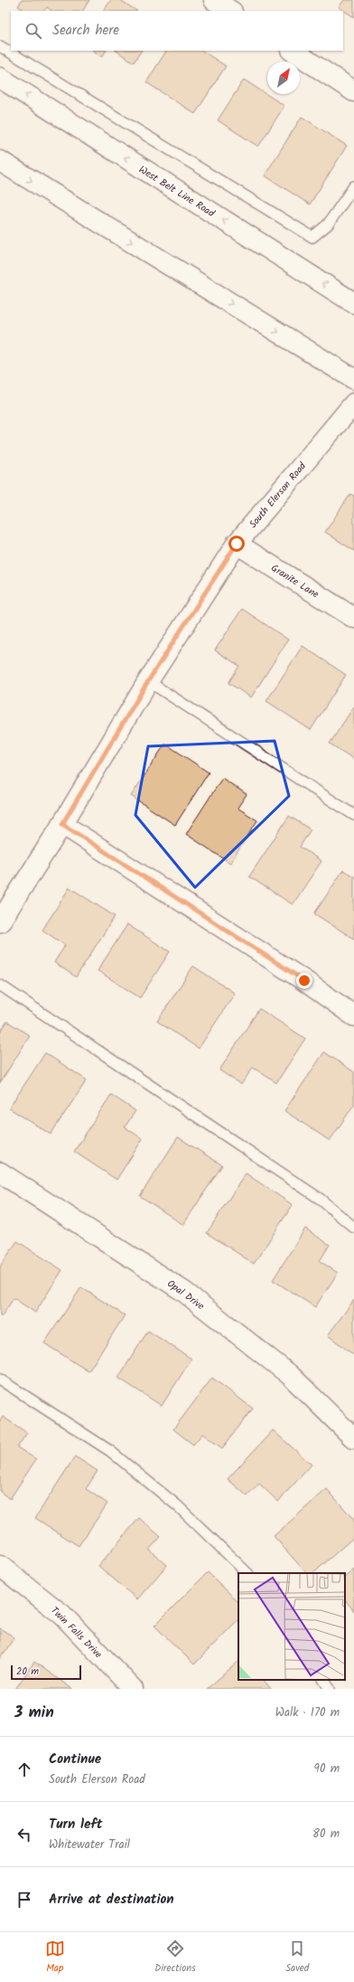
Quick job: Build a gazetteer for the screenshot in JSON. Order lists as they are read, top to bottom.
{
  "streets": {
    "street": [
      "West Belt Line Road",
      "South Elerson Road",
      "Granite Lane",
      "Opal Drive",
      "Twin Falls Drive"
    ]
  },
  "crossings": [
    ["South Elerson Road", "Granite Lane"]
  ],
  "scale_bar": "20 m",
  "north": "top right",
  "page": {
    "search": "Search here",
    "scale": "20 m",
    "heading": ["3 min", "Walk · 170 m"],
    "list": [
      ["Continue", "South Elerson Road", "90 m"],
      ["Turn left", "Whitewater Trail", "80 m"],
      "Arrive at destination"
    ],
    "nav": ["Map", "Directions", "Saved"]
  }
}
